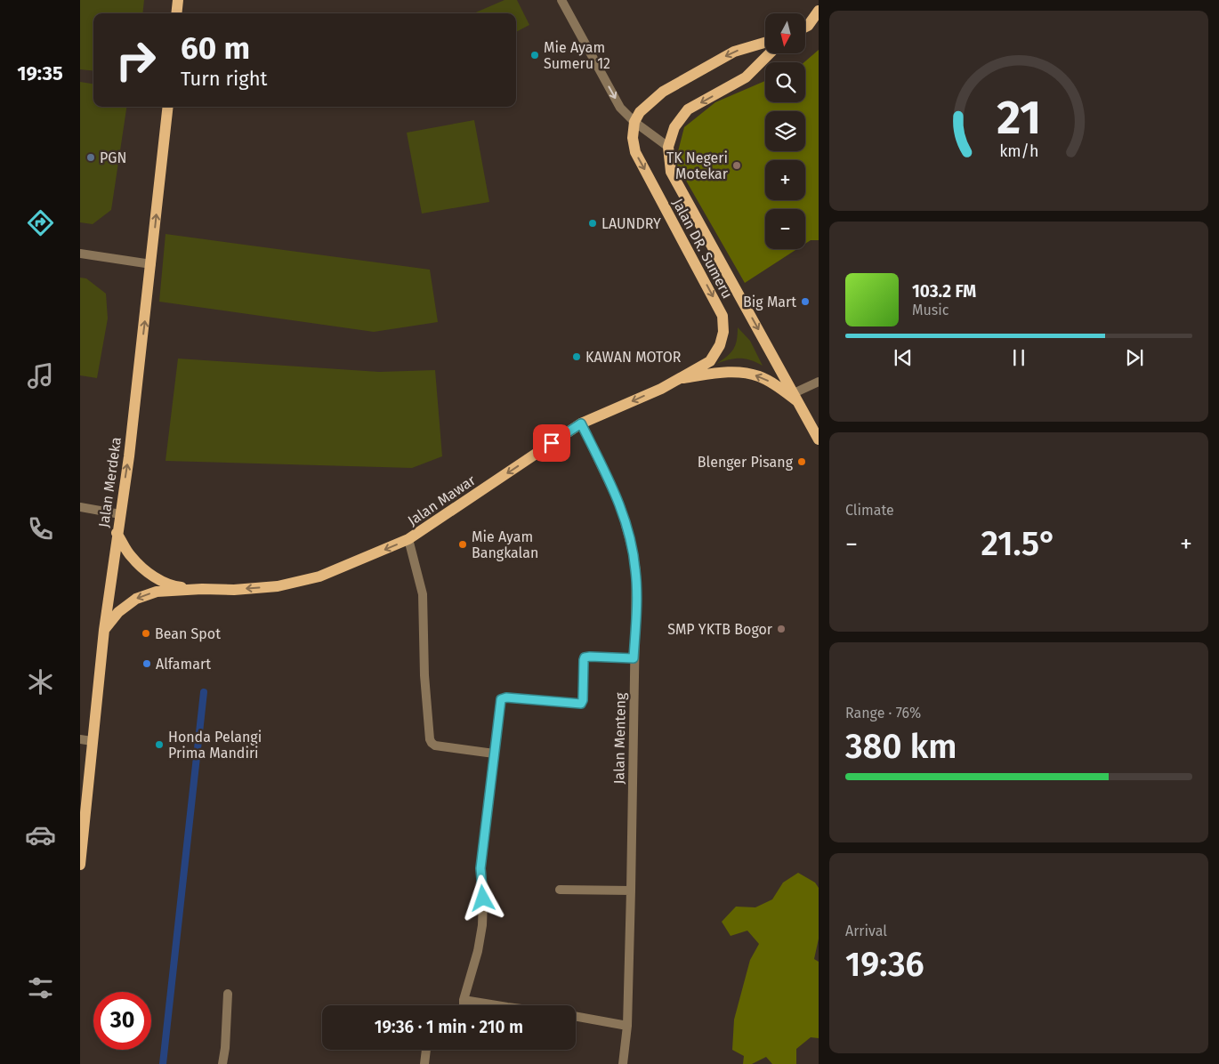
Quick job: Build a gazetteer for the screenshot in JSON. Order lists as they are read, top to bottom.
{
  "streets": {
    "main road": ["Jalan DR. Sumeru", "Jalan Merdeka", "Jalan Mawar"],
    "street": ["Jalan Menteng"]
  },
  "crossings": [
    ["Jalan DR. Sumeru", "Jalan Mawar"],
    ["Jalan Mawar", "Jalan Menteng"]
  ],
  "one_way": ["Jalan DR. Sumeru", "Jalan Merdeka", "Jalan Mawar"],
  "places": [
    "Mie Ayam Sumeru 12",
    "PGN",
    "TK Negeri Motekar",
    "LAUNDRY",
    "Big Mart",
    "KAWAN MOTOR",
    "Blenger Pisang",
    "Mie Ayam Bangkalan",
    "SMP YKTB Bogor",
    "Bean Spot",
    "Alfamart",
    "Honda Pelangi Prima Mandiri"
  ],
  "north": "bottom",
  "page": {
    "tabs": "19:35",
    "map_buttons": ["+", "−"],
    "turn": ["60 m", "Turn right"],
    "song": ["103.2 FM", "Music"],
    "tile": [
      "Climate",
      ["Range · 76%", "380 km"],
      ["Arrival", "19:36"]
    ],
    "heat": ["−", "21.5°", "+"],
    "limit": "30",
    "trip": "19:36 · 1 min · 210 m",
    "gauge": ["21", "km/h"]
  }
}
